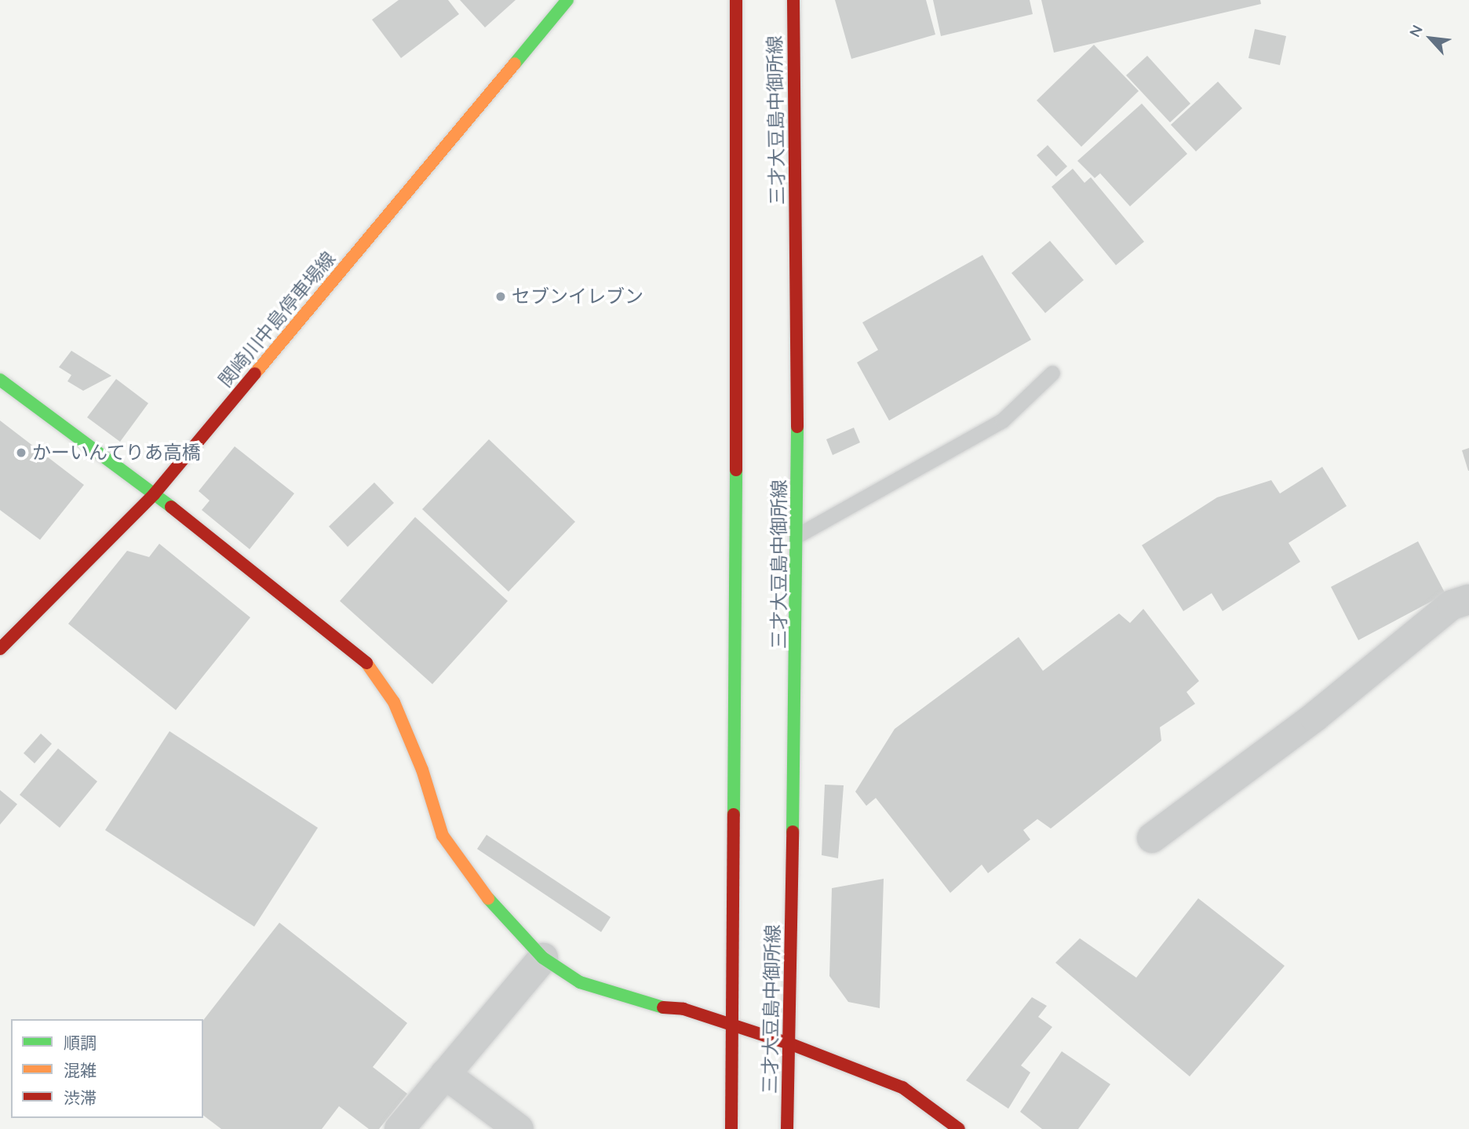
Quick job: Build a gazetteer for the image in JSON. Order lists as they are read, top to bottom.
{
  "streets": {
    "main road": ["三才大豆島中御所線", "関崎川中島停車場線"]
  },
  "places": ["セブンイレブン", "かーいんてりあ高橋"],
  "legend": ["順調", "混雑", "渋滞"],
  "north": "top left"
}
